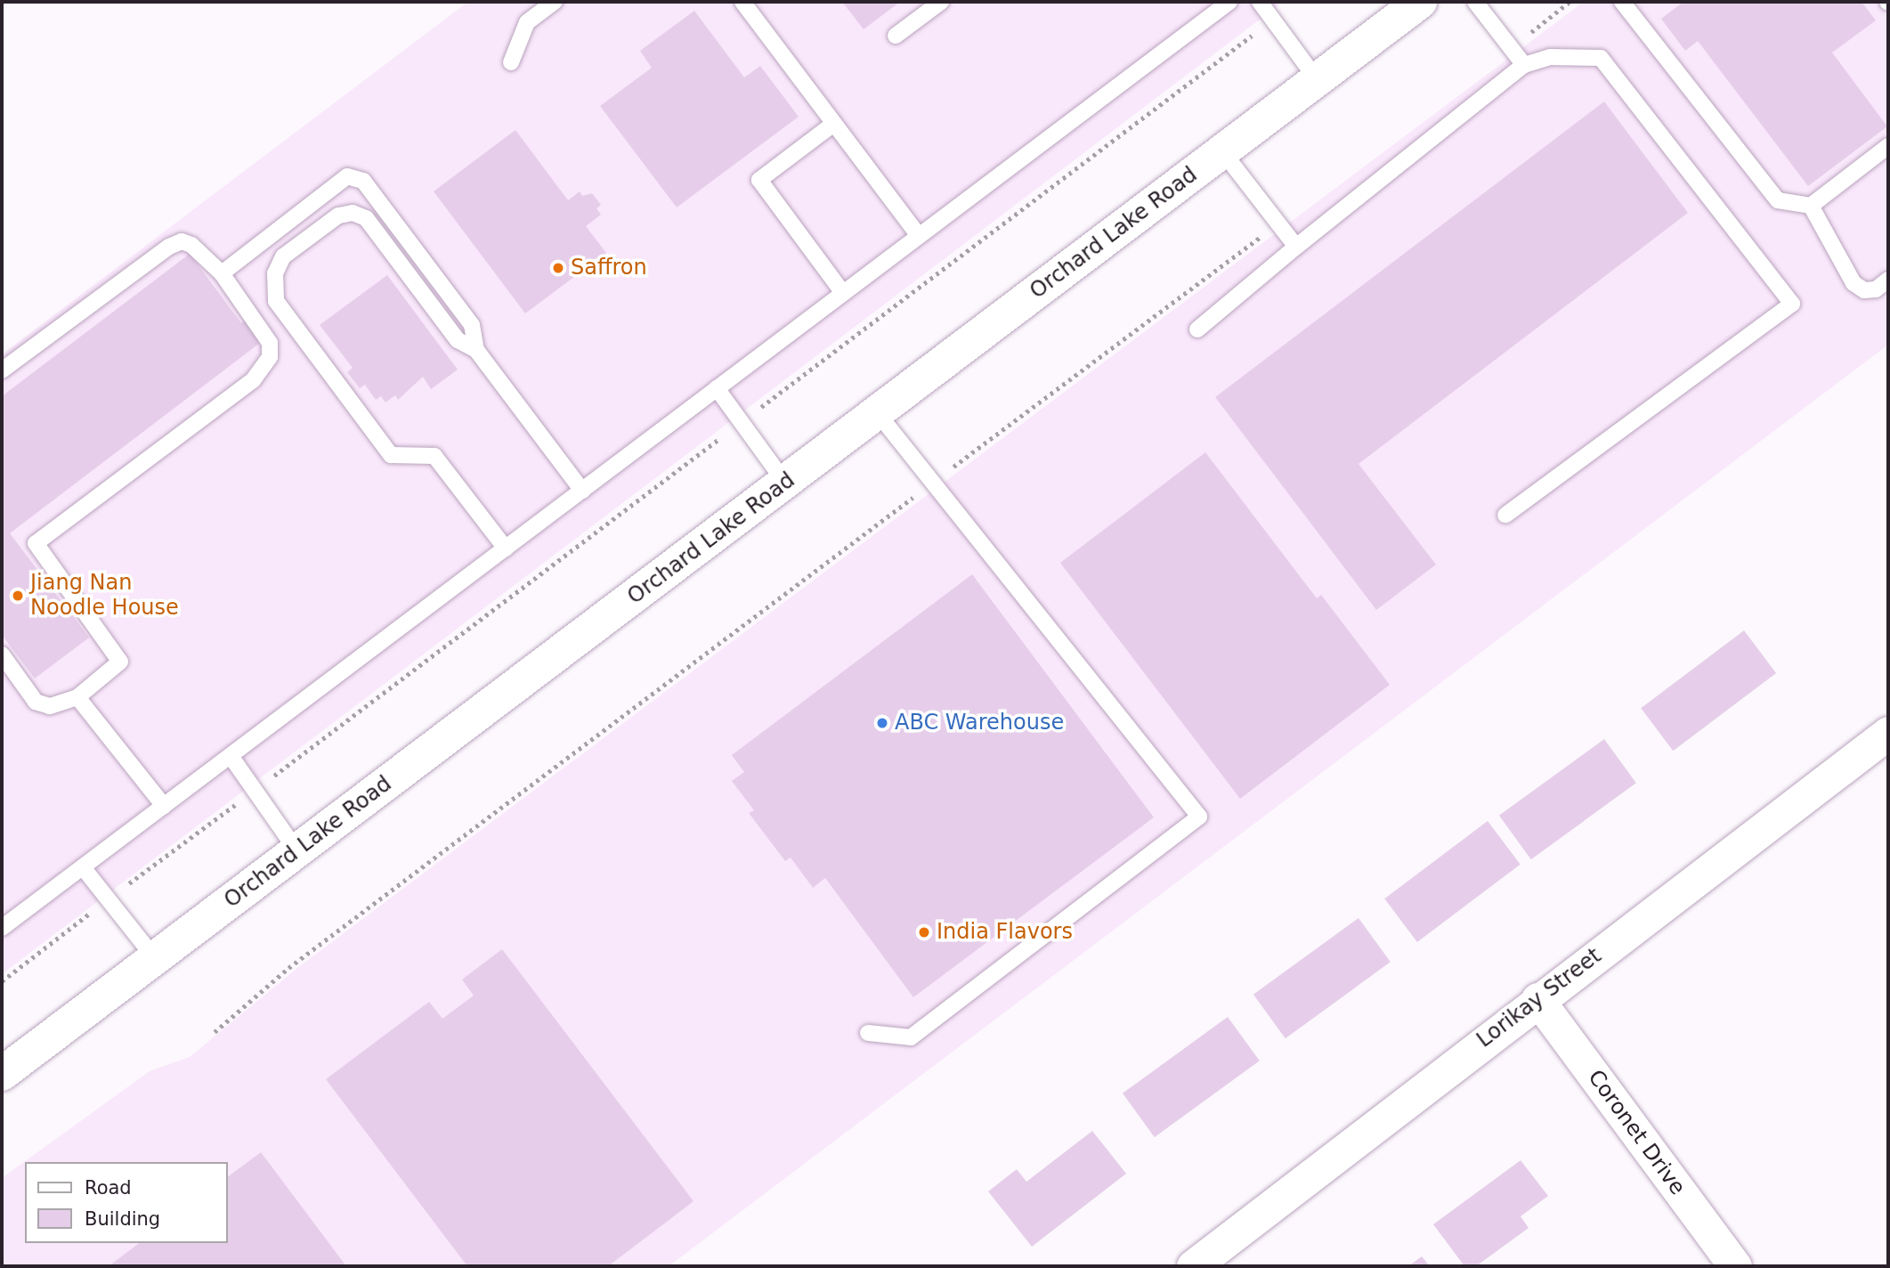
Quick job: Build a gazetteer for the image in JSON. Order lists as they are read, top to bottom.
{
  "streets": {
    "main road": ["Orchard Lake Road"],
    "street": ["Lorikay Street", "Coronet Drive"]
  },
  "crossings": [
    ["Lorikay Street", "Coronet Drive"]
  ],
  "places": [
    "Saffron",
    "Jiang Nan Noodle House",
    "ABC Warehouse",
    "India Flavors"
  ],
  "legend": ["Road", "Building"]
}
